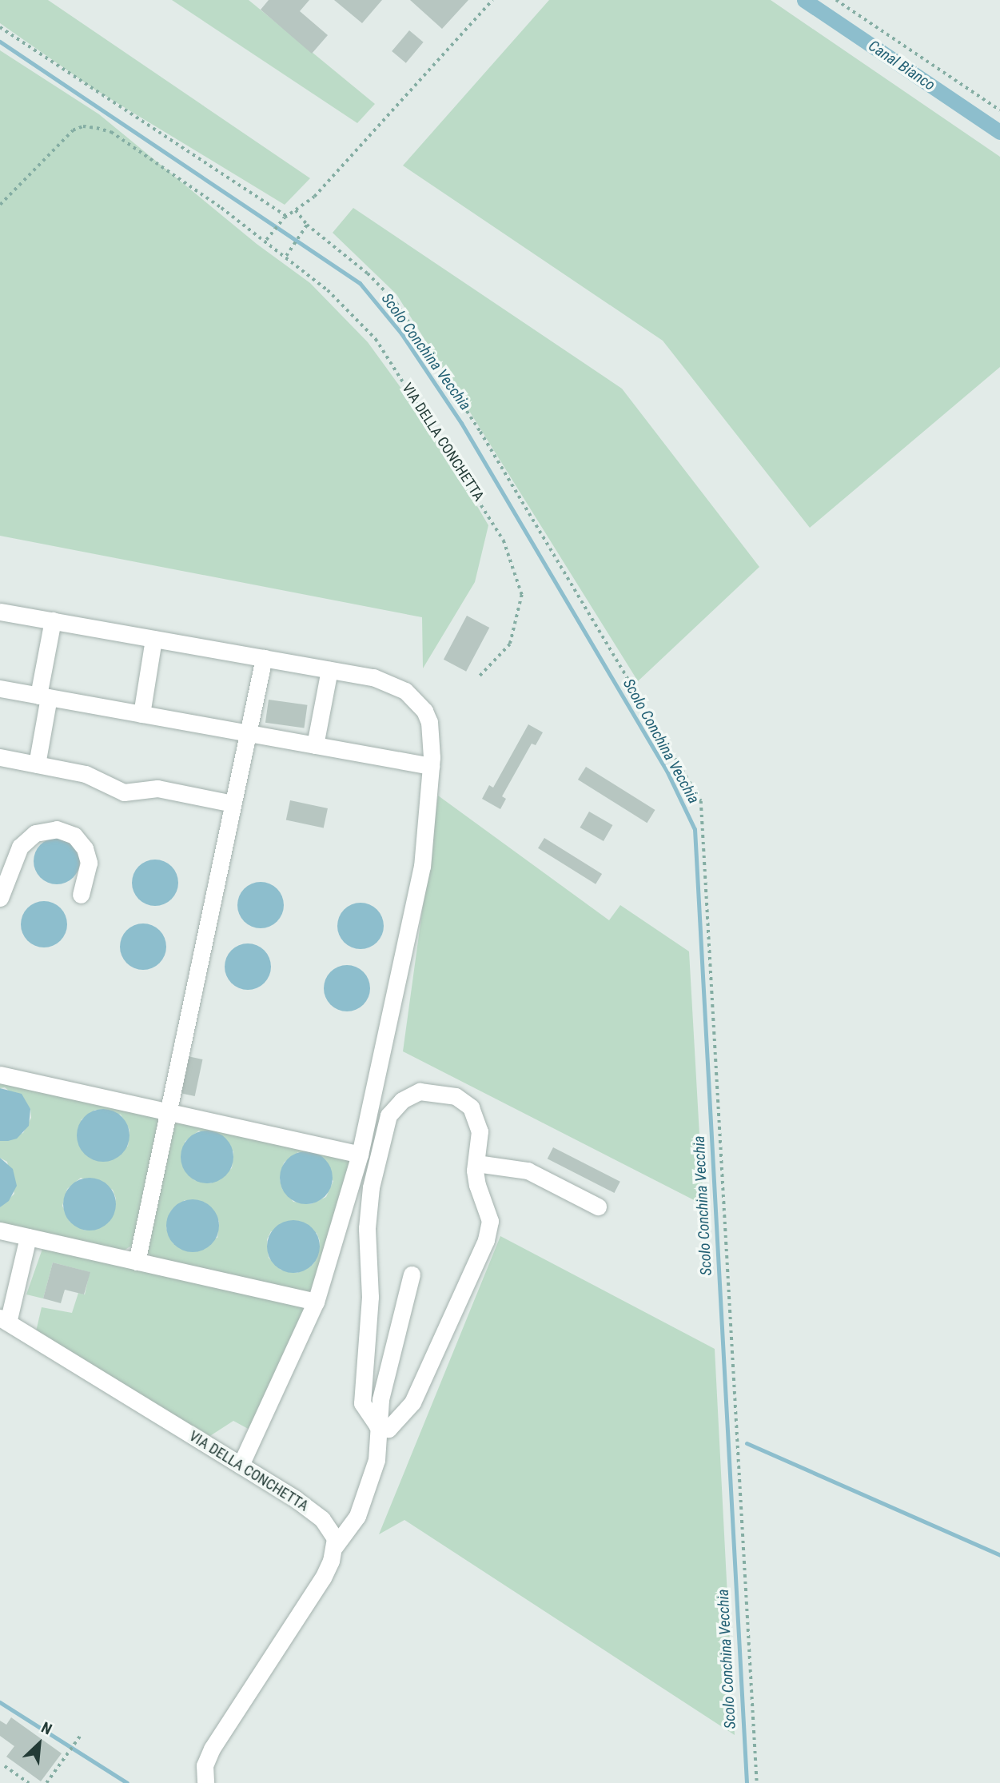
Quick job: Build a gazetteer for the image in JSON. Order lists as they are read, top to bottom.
{
  "streets": {
    "street": ["VIA DELLA CONCHETTA"]
  },
  "water": ["Canal Bianco", "Scolo Conchina Vecchia"],
  "north": "top right"
}
